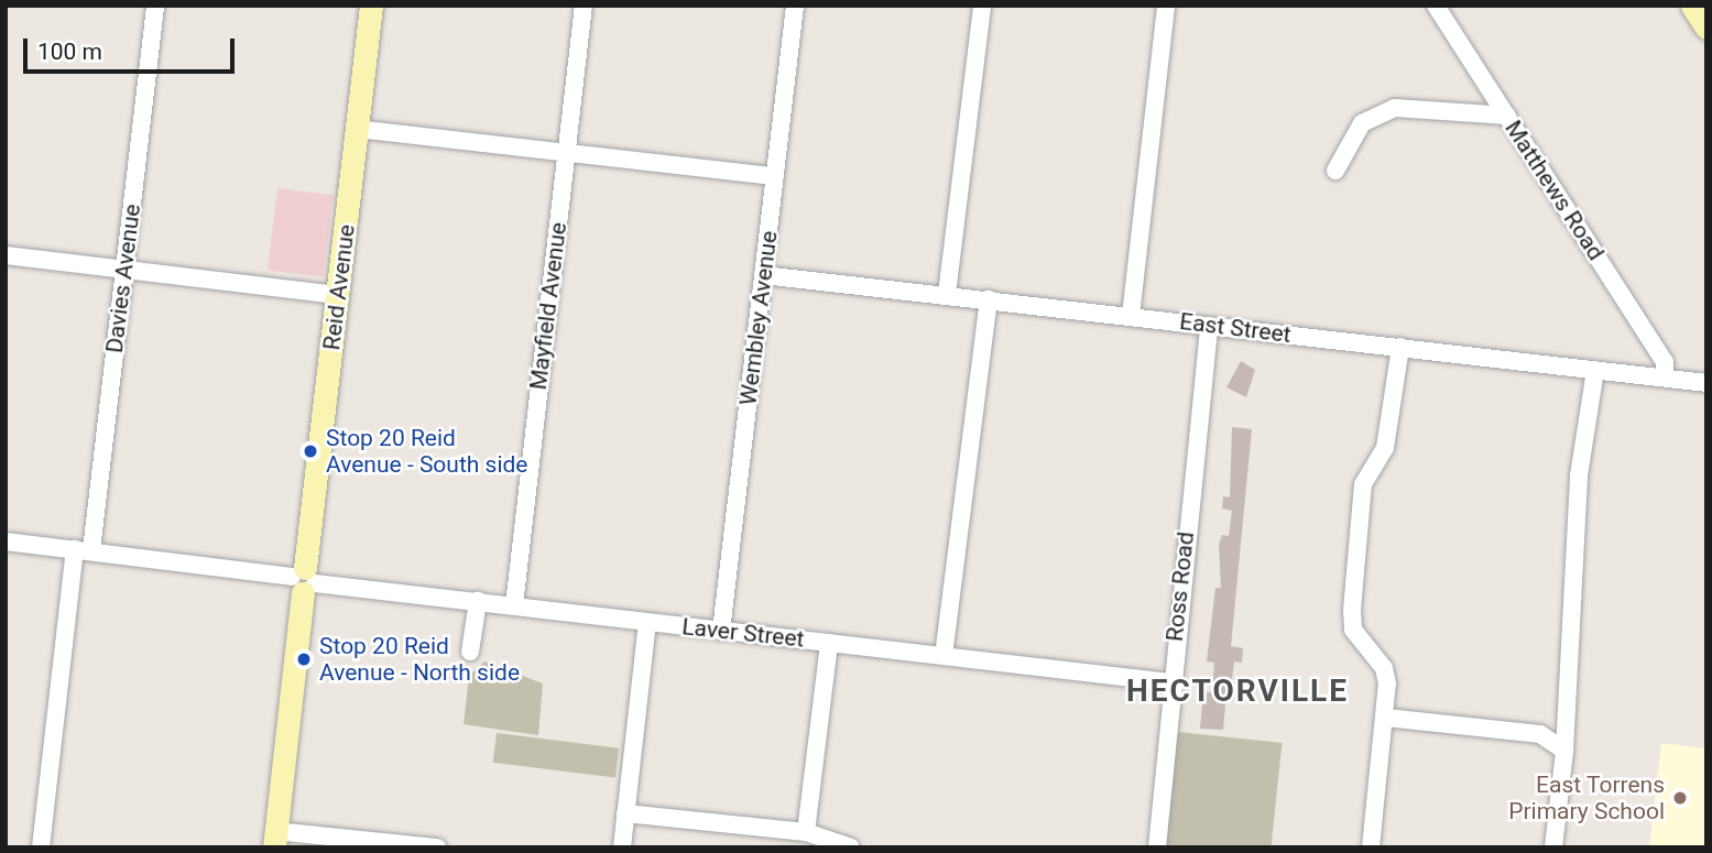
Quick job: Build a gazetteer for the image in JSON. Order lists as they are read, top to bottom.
{
  "streets": {
    "street": [
      "Matthews Road",
      "Davies Avenue",
      "Reid Avenue",
      "Mayfield Avenue",
      "Wembley Avenue",
      "East Street",
      "Ross Road",
      "Laver Street"
    ]
  },
  "crossings": [
    ["Matthews Road", "East Street"],
    ["Davies Avenue", "Laver Street"],
    ["Reid Avenue", "Laver Street"],
    ["Mayfield Avenue", "Laver Street"],
    ["Wembley Avenue", "East Street"],
    ["Wembley Avenue", "Laver Street"],
    ["East Street", "Ross Road"],
    ["Ross Road", "Laver Street"]
  ],
  "districts": ["HECTORVILLE"],
  "places": ["Stop 20 Reid Avenue - South side", "Stop 20 Reid Avenue - North side", "East Torrens Primary School"],
  "scale_bar": "100 m"
}
